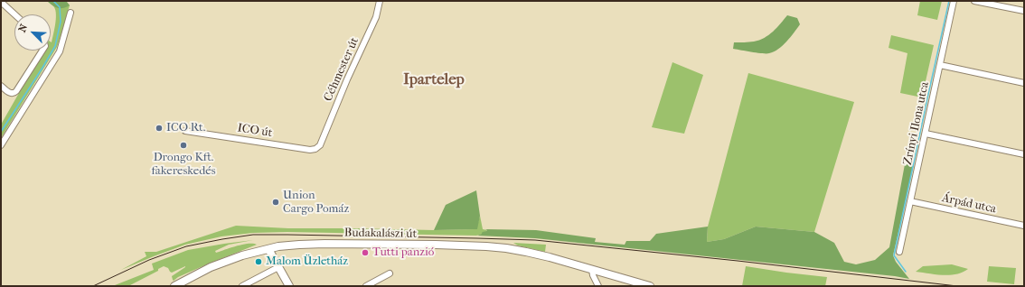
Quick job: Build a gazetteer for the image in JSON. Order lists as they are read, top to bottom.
{
  "streets": {
    "main road": ["Budakalászi út"],
    "street": [
      "Céhmester út",
      "Zrínyi Ilona utca",
      "ICO út",
      "Árpád utca"
    ]
  },
  "crossings": [
    ["Céhmester út", "ICO út"],
    ["Zrínyi Ilona utca", "Árpád utca"]
  ],
  "districts": ["Ipartelep"],
  "places": [
    "ICO Rt.",
    "Drongo Kft. fakereskedés",
    "Union Cargo Pomáz",
    "Tutti panzió",
    "Malom Üzletház"
  ],
  "north": "top left"
}
